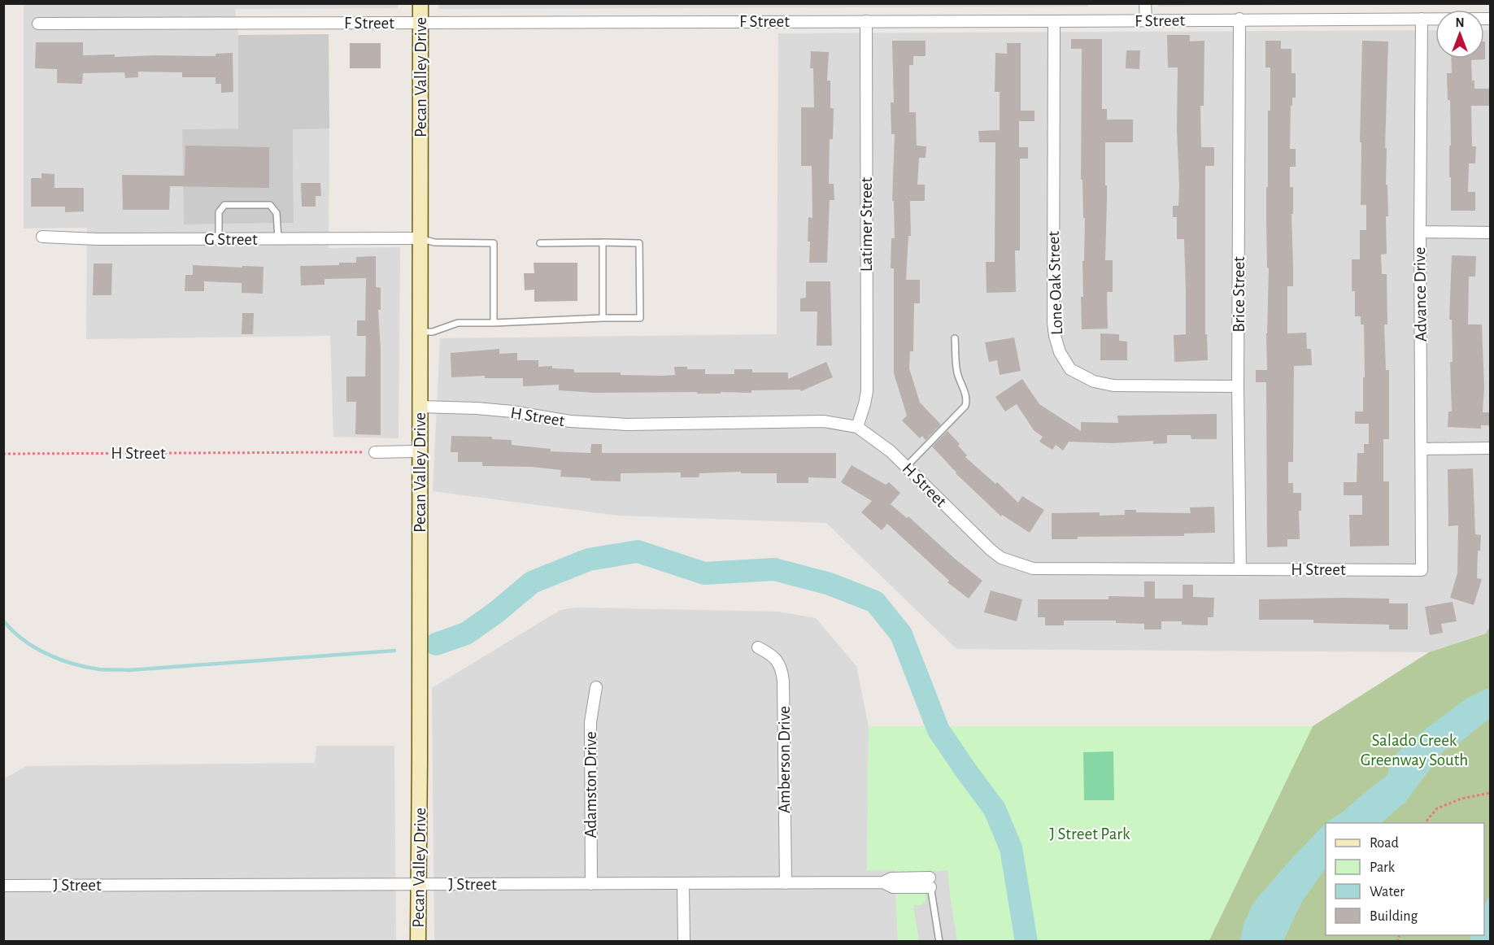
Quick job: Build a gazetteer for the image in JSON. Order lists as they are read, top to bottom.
{
  "streets": {
    "main road": ["Pecan Valley Drive"],
    "street": [
      "F Street",
      "Latimer Street",
      "G Street",
      "Lone Oak Street",
      "Brice Street",
      "Advance Drive",
      "H Street",
      "Amberson Drive",
      "Adamston Drive",
      "J Street"
    ]
  },
  "crossings": [
    ["F Street", "Pecan Valley Drive"],
    ["F Street", "Latimer Street"],
    ["F Street", "Lone Oak Street"],
    ["F Street", "Brice Street"],
    ["F Street", "Advance Drive"],
    ["Pecan Valley Drive", "G Street"],
    ["Pecan Valley Drive", "H Street"],
    ["Pecan Valley Drive", "J Street"],
    ["Latimer Street", "H Street"],
    ["Lone Oak Street", "Brice Street"],
    ["Brice Street", "H Street"],
    ["Advance Drive", "H Street"],
    ["Amberson Drive", "J Street"],
    ["Adamston Drive", "J Street"]
  ],
  "parks": ["Salado Creek Greenway South", "J Street Park"],
  "legend": [
    "Road",
    "Park",
    "Water",
    "Building"
  ],
  "north": "top"
}
